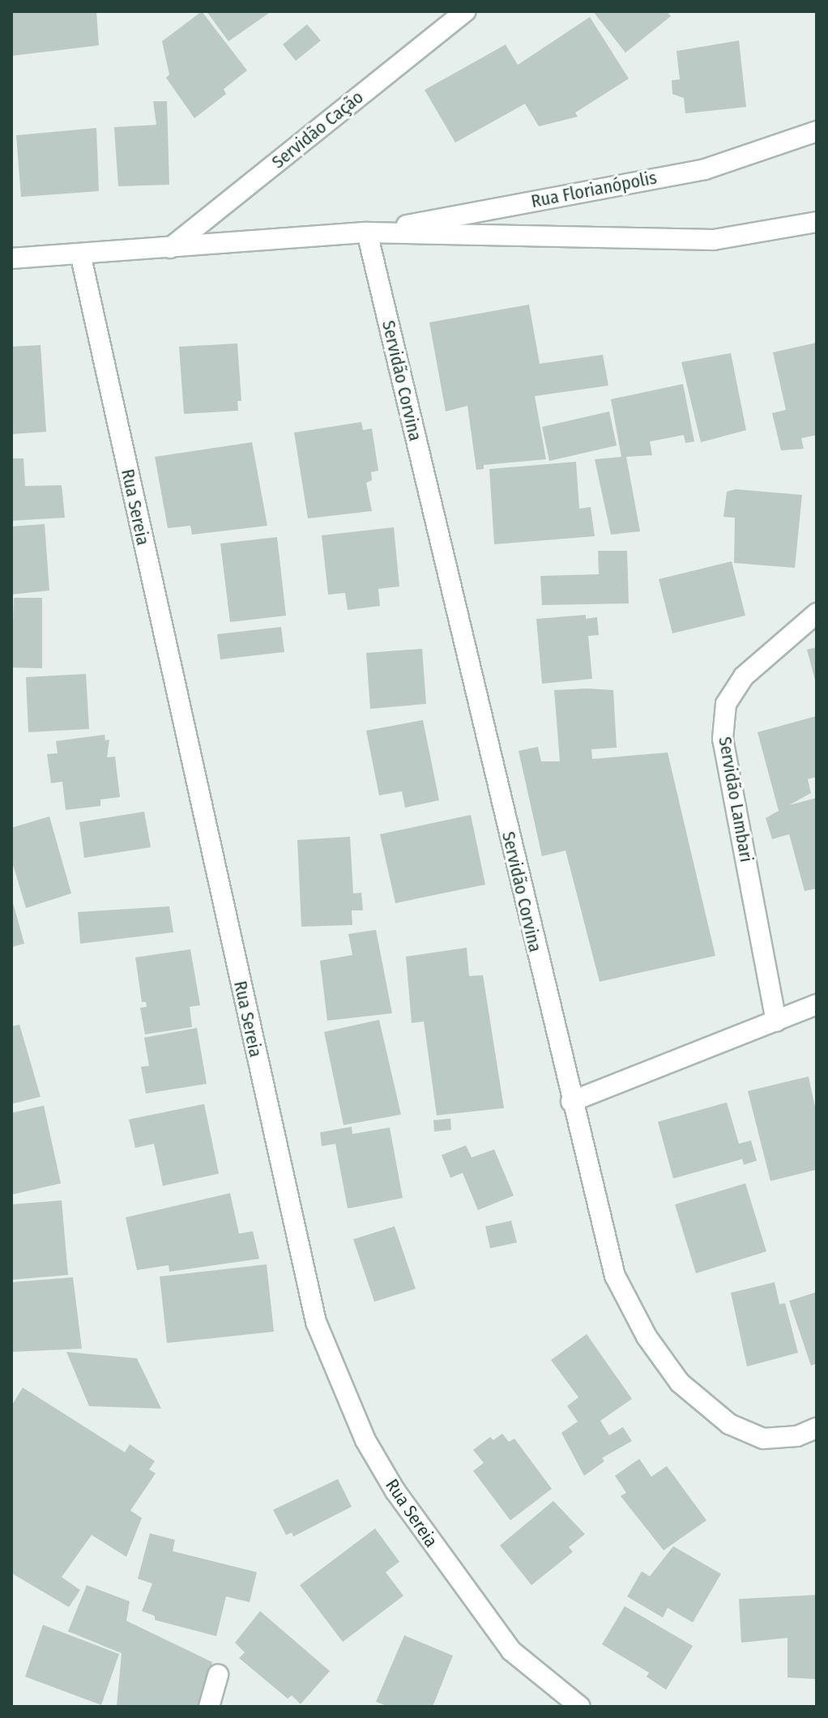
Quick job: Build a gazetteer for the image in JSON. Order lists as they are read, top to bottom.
{
  "streets": {
    "street": [
      "Servidão Cação",
      "Rua Florianópolis",
      "Servidão Corvina",
      "Rua Sereia",
      "Servidão Lambari"
    ]
  },
  "crossings": [
    ["Servidão Cação", "Rua Florianópolis"],
    ["Rua Florianópolis", "Servidão Corvina"],
    ["Rua Florianópolis", "Rua Sereia"]
  ]
}
